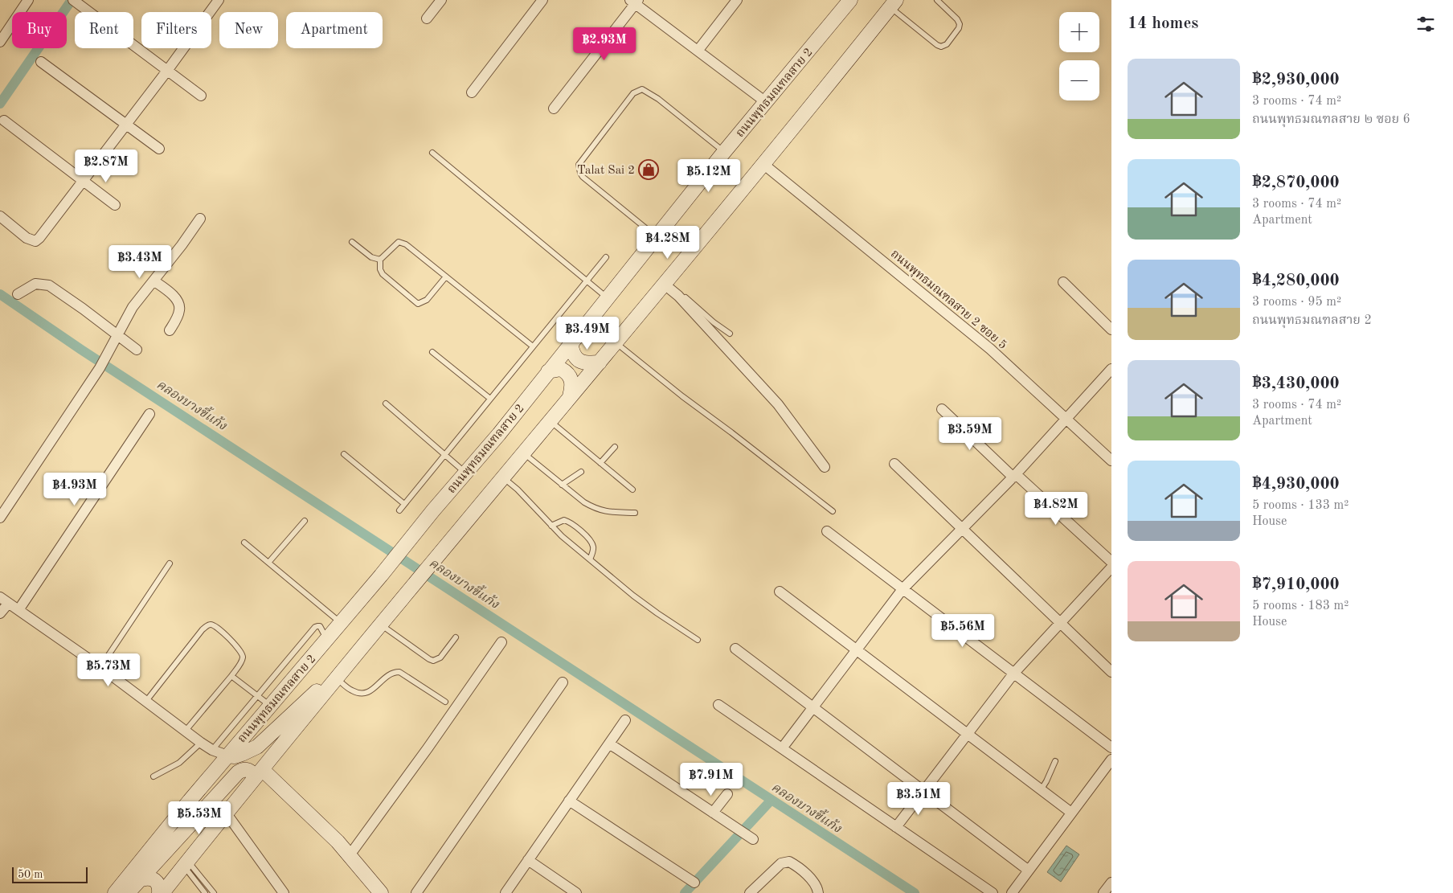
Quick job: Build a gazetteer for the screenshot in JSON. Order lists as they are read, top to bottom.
{
  "streets": {
    "main road": ["ถนนพุทธมณฑลสาย 2"],
    "street": ["ถนนพุทธมณฑลสาย 2 ซอย 5"]
  },
  "water": ["คลองบางขี้แก้ง"],
  "places": {
    "shop": ["Talat Sai 2"]
  },
  "scale_bar": "50 m",
  "page": {
    "heading": "14 homes",
    "map_buttons": ["+", "−"],
    "chip": [
      "Buy",
      "Rent",
      "Filters",
      "New",
      "Apartment"
    ],
    "price": [
      "฿2.93M",
      "฿2.87M",
      "฿5.12M",
      "฿4.28M",
      "฿3.43M",
      "฿3.49M",
      "฿3.59M",
      "฿4.93M",
      "฿4.82M",
      "฿5.56M",
      "฿5.73M",
      "฿7.91M",
      "฿3.51M",
      "฿5.53M"
    ],
    "list": [
      {
        "name": "฿2,930,000",
        "note": "3 rooms · 74 m² · ถนนพุทธมณฑลสาย ๒ ซอย 6"
      },
      {
        "name": "฿2,870,000",
        "note": "3 rooms · 74 m² · Apartment"
      },
      {
        "name": "฿4,280,000",
        "note": "3 rooms · 95 m² · ถนนพุทธมณฑลสาย 2"
      },
      {
        "name": "฿3,430,000",
        "note": "3 rooms · 74 m² · Apartment"
      },
      {
        "name": "฿4,930,000",
        "note": "5 rooms · 133 m² · House"
      },
      {
        "name": "฿7,910,000",
        "note": "5 rooms · 183 m² · House"
      }
    ],
    "scale": "50 m"
  }
}
